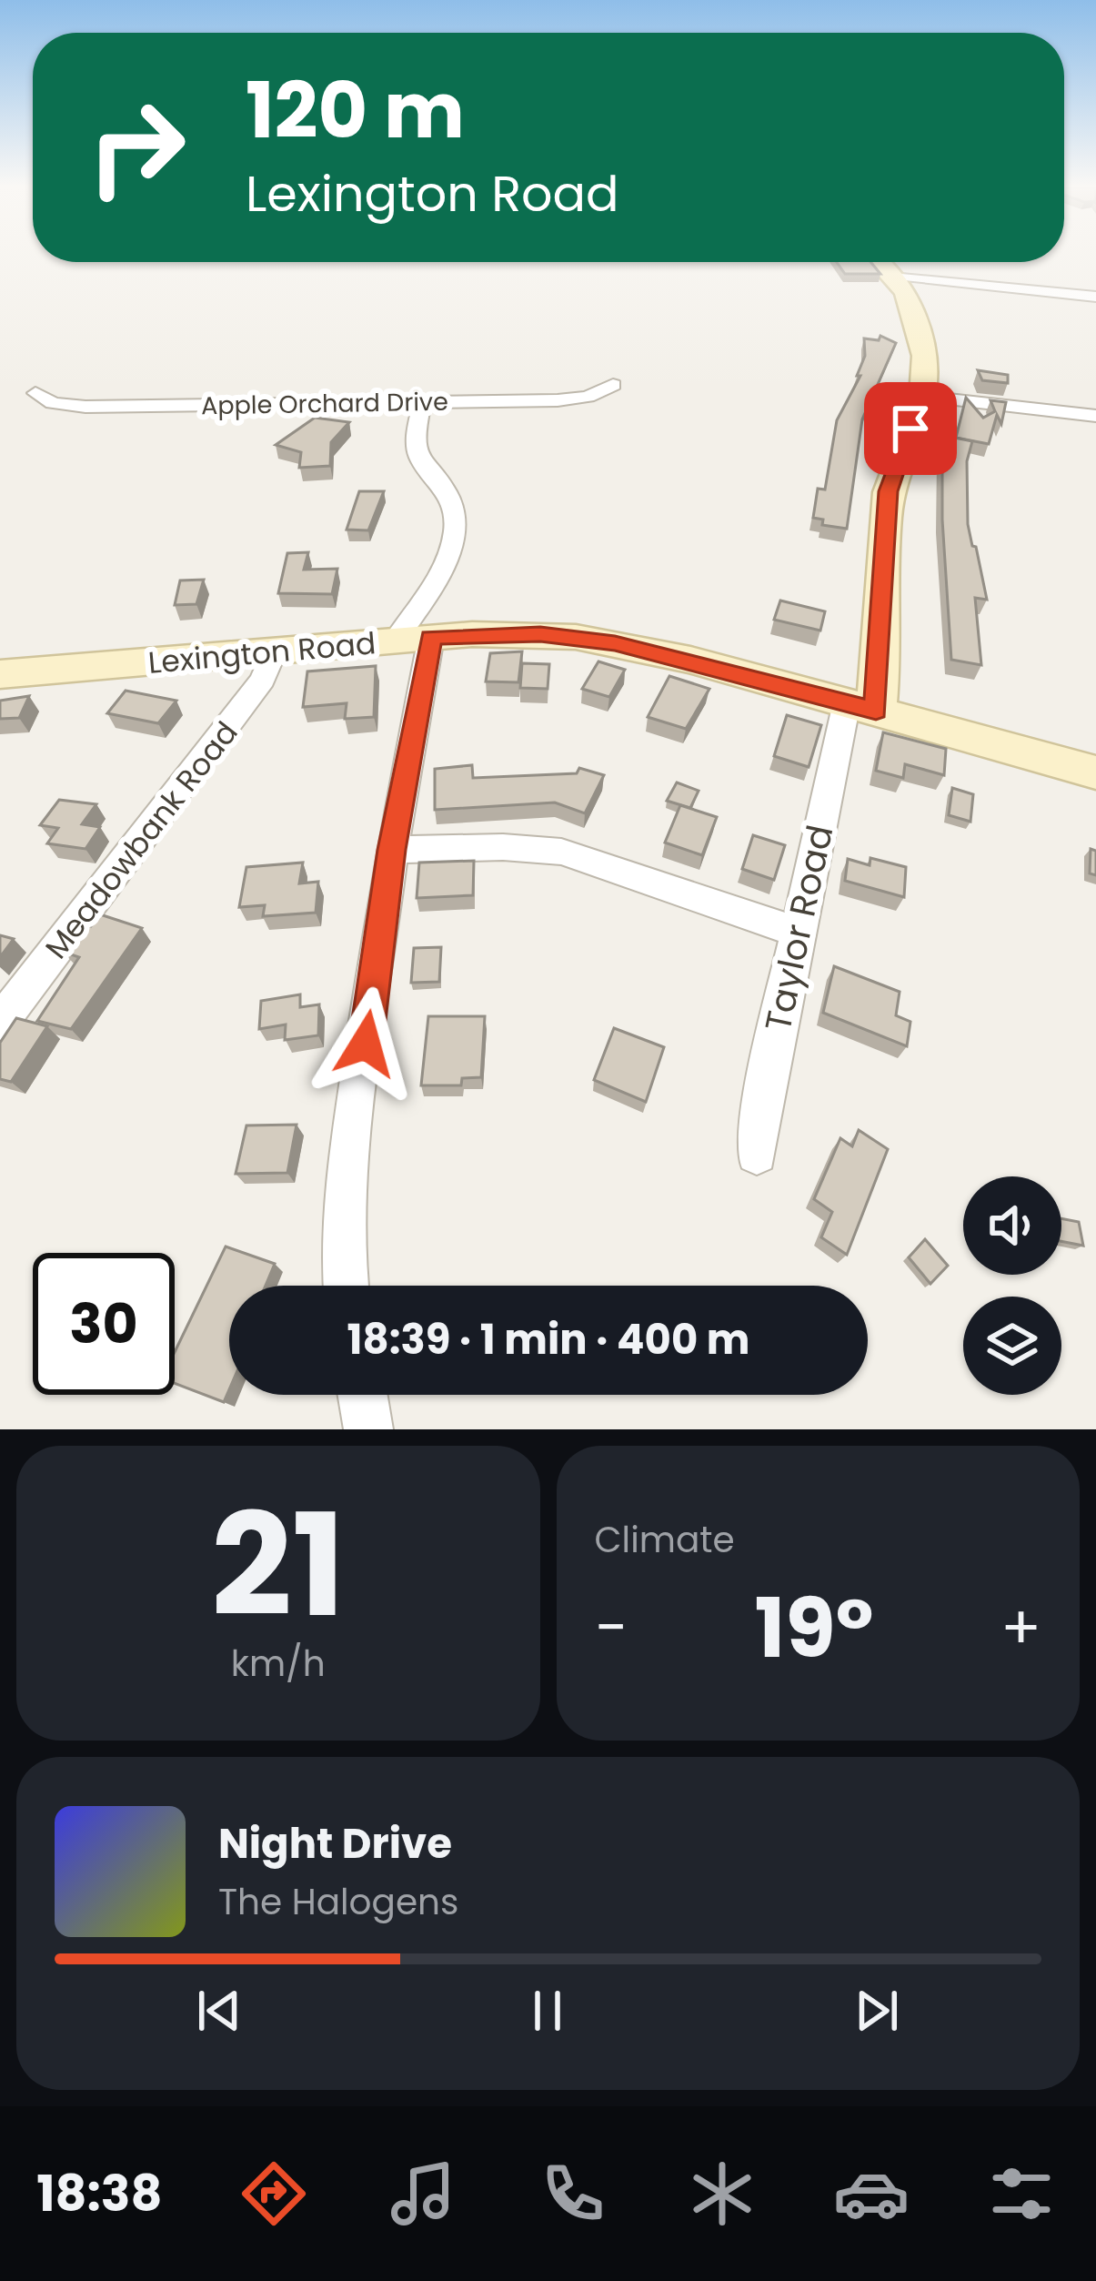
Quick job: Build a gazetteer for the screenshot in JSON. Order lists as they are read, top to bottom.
{
  "streets": {
    "street": [
      "Apple Orchard Drive",
      "Lexington Road",
      "Meadowbank Road",
      "Taylor Road"
    ]
  },
  "crossings": [
    ["Lexington Road", "Meadowbank Road"],
    ["Lexington Road", "Taylor Road"]
  ],
  "page": {
    "turn": ["120 m", "Lexington Road"],
    "limit": "30",
    "trip": "18:39 · 1 min · 400 m",
    "tile": [
      ["21", "km/h"],
      "Climate"
    ],
    "heat": ["−", "19°", "+"],
    "song": ["Night Drive", "The Halogens"],
    "tabs": "18:38"
  }
}
